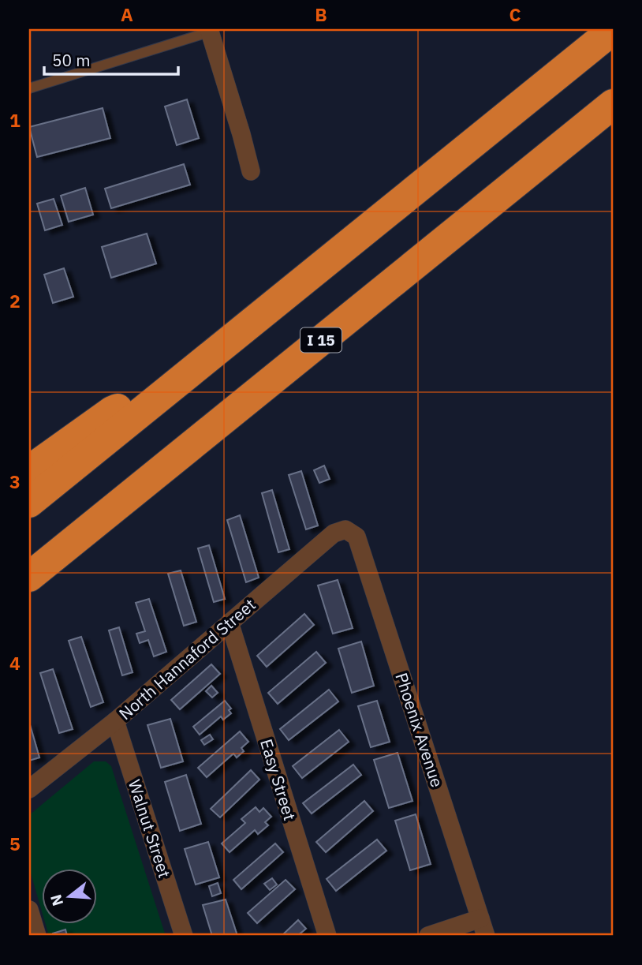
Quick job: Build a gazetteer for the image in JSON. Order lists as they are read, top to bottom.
{
  "streets": {
    "highway": ["I 15"],
    "street": [
      "North Hannaford Street",
      "Phoenix Avenue",
      "Easy Street",
      "Walnut Street"
    ]
  },
  "crossings": [
    ["North Hannaford Street", "Phoenix Avenue"],
    ["North Hannaford Street", "Easy Street"],
    ["North Hannaford Street", "Walnut Street"]
  ],
  "scale_bar": "50 m",
  "north": "left",
  "grid": {
    "columns": ["A", "B", "C"],
    "rows": [
      "1",
      "2",
      "3",
      "4",
      "5"
    ]
  }
}
